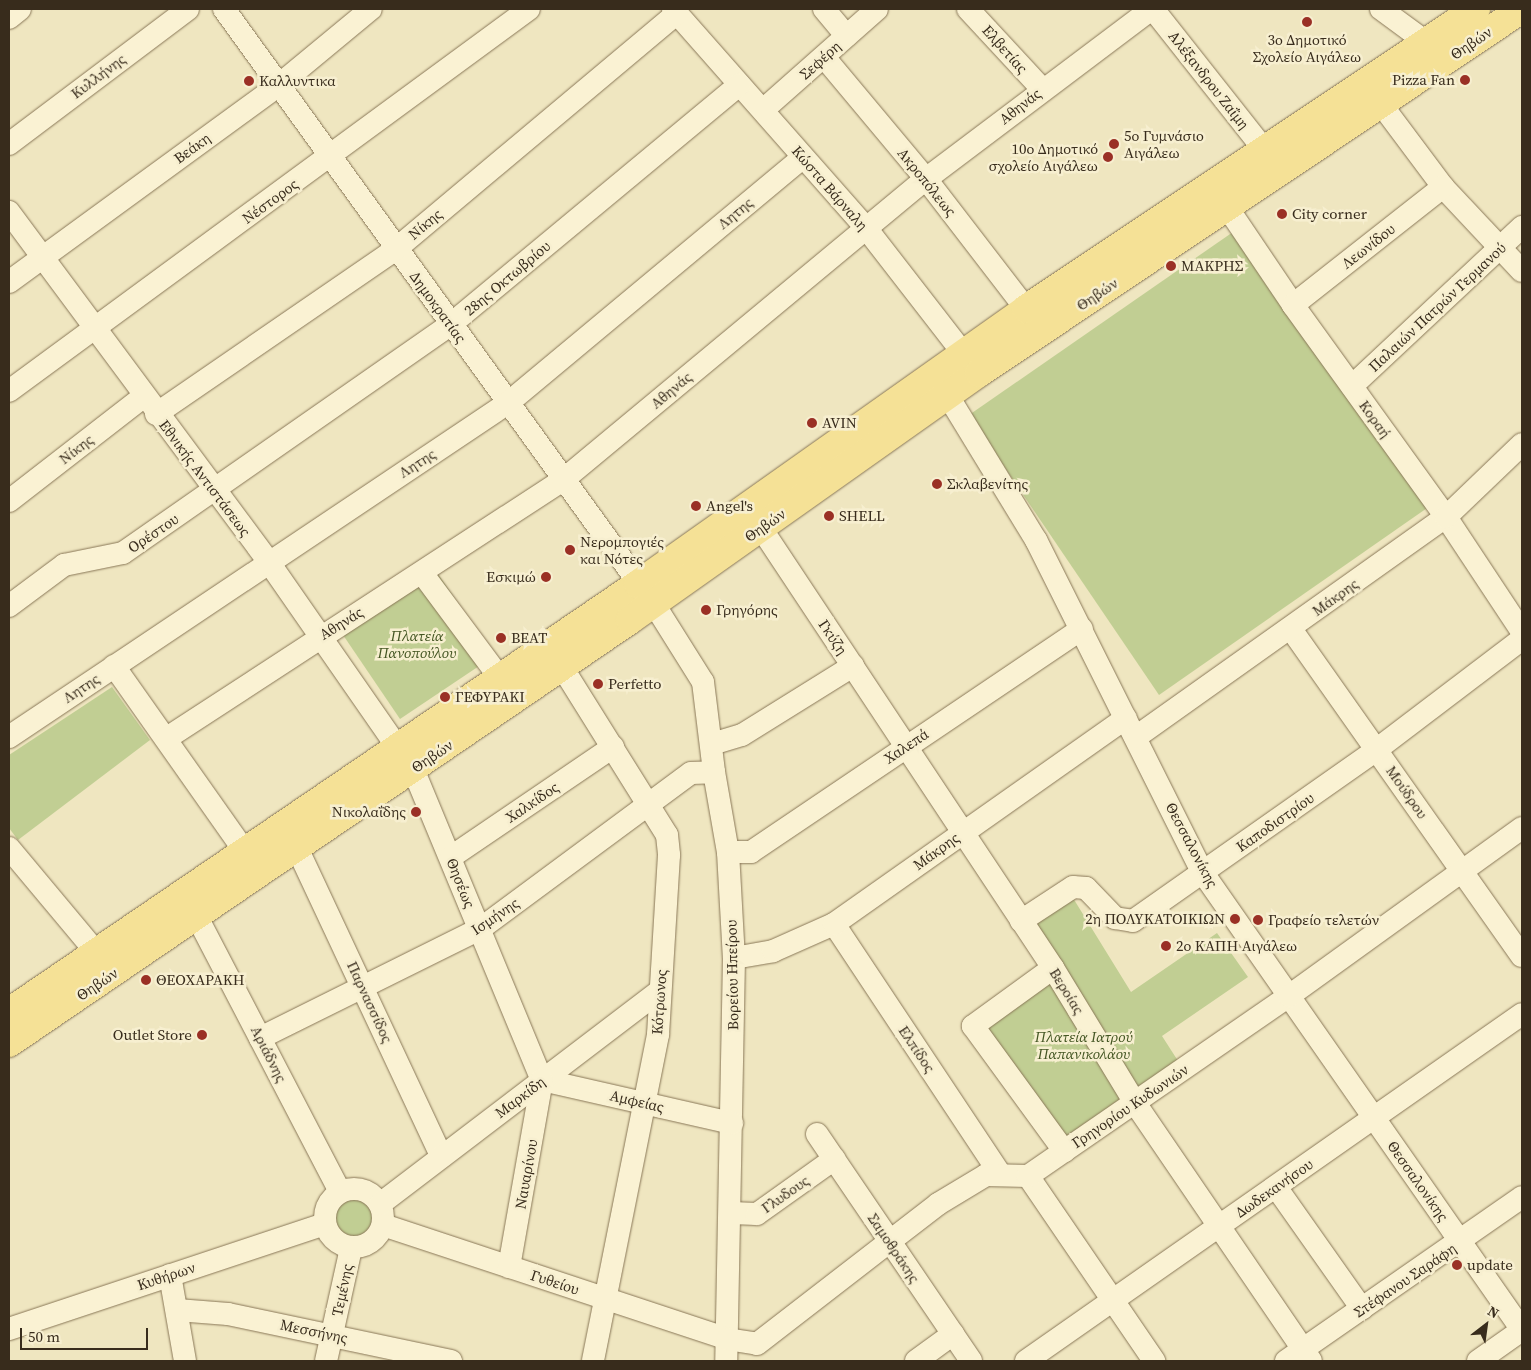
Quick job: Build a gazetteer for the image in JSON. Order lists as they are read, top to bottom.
{
  "streets": {
    "main road": ["Θηβών"],
    "street": [
      "Ελβετίας",
      "Σεφέρη",
      "Κυλλήνης",
      "Αλέξανδρου Ζαΐμη",
      "Αθηνάς",
      "Βεάκη",
      "Ακροπόλεως",
      "Κώστα Βάρναλη",
      "Νέστορος",
      "Λητης",
      "Νίκης",
      "Λεωνίδου",
      "28ης Οκτωβρίου",
      "Δημοκρατίας",
      "Παλαιών Πατρών Γερμανού",
      "Κοραή",
      "Εθνικής Αντιστάσεως",
      "Ορέστου",
      "Μάκρης",
      "Γκύζη",
      "Χαλεπά",
      "Μούδρου",
      "Χαλκίδος",
      "Καποδιστρίου",
      "Θεσσαλονίκης",
      "Θησέως",
      "Ισμήνης",
      "Βορείου Ηπείρου",
      "Βεροίας",
      "Παρνασσίδος",
      "Κότρωνος",
      "Ελπίδος",
      "Αριάδνης",
      "Μαρκίδη",
      "Αμφείας",
      "Γρηγορίου Κυδωνιών",
      "Ναυαρίνου",
      "Δωδεκανήσου",
      "Γλυδους",
      "Σαμοθράκης",
      "Κυθήρων",
      "Στέφανου Σαράφη",
      "Γυθείου",
      "Τεμένης",
      "Μεσσήνης"
    ]
  },
  "crossings": [
    ["Θηβών", "Αλέξανδρου Ζαΐμη"],
    ["Θηβών", "Ακροπόλεως"],
    ["Θηβών", "Κώστα Βάρναλη"],
    ["Θηβών", "Δημοκρατίας"],
    ["Θηβών", "Κοραή"],
    ["Θηβών", "Εθνικής Αντιστάσεως"],
    ["Θηβών", "Γκύζη"],
    ["Θηβών", "Θεσσαλονίκης"],
    ["Θηβών", "Θησέως"],
    ["Θηβών", "Βορείου Ηπείρου"],
    ["Θηβών", "Παρνασσίδος"],
    ["Θηβών", "Κότρωνος"],
    ["Θηβών", "Αριάδνης"],
    ["Ελβετίας", "Αθηνάς"],
    ["Σεφέρη", "Ακροπόλεως"],
    ["Σεφέρη", "Κώστα Βάρναλη"],
    ["Αλέξανδρου Ζαΐμη", "Αθηνάς"],
    ["Αθηνάς", "Ακροπόλεως"],
    ["Αθηνάς", "Κώστα Βάρναλη"],
    ["Αθηνάς", "Δημοκρατίας"],
    ["Αθηνάς", "Εθνικής Αντιστάσεως"],
    ["Βεάκη", "Δημοκρατίας"],
    ["Βεάκη", "Εθνικής Αντιστάσεως"],
    ["Κώστα Βάρναλη", "Λητης"],
    ["Κώστα Βάρναλη", "Νίκης"],
    ["Κώστα Βάρναλη", "28ης Οκτωβρίου"],
    ["Νέστορος", "Δημοκρατίας"],
    ["Νέστορος", "Εθνικής Αντιστάσεως"],
    ["Λητης", "Δημοκρατίας"],
    ["Λητης", "Εθνικής Αντιστάσεως"],
    ["Νίκης", "Δημοκρατίας"],
    ["Νίκης", "Εθνικής Αντιστάσεως"],
    ["Λεωνίδου", "Κοραή"],
    ["28ης Οκτωβρίου", "Δημοκρατίας"],
    ["28ης Οκτωβρίου", "Εθνικής Αντιστάσεως"],
    ["28ης Οκτωβρίου", "Ορέστου"],
    ["Δημοκρατίας", "Βορείου Ηπείρου"],
    ["Παλαιών Πατρών Γερμανού", "Κοραή"],
    ["Κοραή", "Μάκρης"],
    ["Εθνικής Αντιστάσεως", "Ορέστου"],
    ["Εθνικής Αντιστάσεως", "Θησέως"],
    ["Μάκρης", "Μούδρου"],
    ["Μάκρης", "Θεσσαλονίκης"],
    ["Μάκρης", "Βορείου Ηπείρου"],
    ["Μάκρης", "Βεροίας"],
    ["Μάκρης", "Ελπίδος"],
    ["Γκύζη", "Χαλεπά"],
    ["Γκύζη", "Βεροίας"],
    ["Χαλεπά", "Θεσσαλονίκης"],
    ["Χαλεπά", "Βορείου Ηπείρου"],
    ["Χαλεπά", "Βεροίας"],
    ["Μούδρου", "Καποδιστρίου"],
    ["Μούδρου", "Γρηγορίου Κυδωνιών"],
    ["Χαλκίδος", "Θησέως"],
    ["Χαλκίδος", "Κότρωνος"],
    ["Καποδιστρίου", "Θεσσαλονίκης"],
    ["Καποδιστρίου", "Βεροίας"],
    ["Θεσσαλονίκης", "Γρηγορίου Κυδωνιών"],
    ["Θεσσαλονίκης", "Δωδεκανήσου"],
    ["Θεσσαλονίκης", "Στέφανου Σαράφη"],
    ["Θησέως", "Ισμήνης"],
    ["Θησέως", "Μαρκίδη"],
    ["Θησέως", "Αμφείας"],
    ["Θησέως", "Ναυαρίνου"],
    ["Ισμήνης", "Βορείου Ηπείρου"],
    ["Ισμήνης", "Παρνασσίδος"],
    ["Ισμήνης", "Κότρωνος"],
    ["Ισμήνης", "Αριάδνης"],
    ["Βορείου Ηπείρου", "Αμφείας"],
    ["Βορείου Ηπείρου", "Γλυδους"],
    ["Βορείου Ηπείρου", "Γυθείου"],
    ["Βεροίας", "Γρηγορίου Κυδωνιών"],
    ["Βεροίας", "Δωδεκανήσου"],
    ["Βεροίας", "Στέφανου Σαράφη"],
    ["Παρνασσίδος", "Μαρκίδη"],
    ["Κότρωνος", "Μαρκίδη"],
    ["Κότρωνος", "Αμφείας"],
    ["Κότρωνος", "Γυθείου"],
    ["Αριάδνης", "Μαρκίδη"],
    ["Αριάδνης", "Κυθήρων"],
    ["Αριάδνης", "Γυθείου"],
    ["Αριάδνης", "Τεμένης"],
    ["Μαρκίδη", "Αμφείας"],
    ["Μαρκίδη", "Ναυαρίνου"],
    ["Μαρκίδη", "Κυθήρων"],
    ["Μαρκίδη", "Γυθείου"],
    ["Μαρκίδη", "Τεμένης"],
    ["Αμφείας", "Ναυαρίνου"],
    ["Ναυαρίνου", "Γυθείου"],
    ["Γλυδους", "Σαμοθράκης"],
    ["Κυθήρων", "Γυθείου"],
    ["Κυθήρων", "Τεμένης"],
    ["Γυθείου", "Τεμένης"],
    ["Τεμένης", "Μεσσήνης"]
  ],
  "parks": ["Πλατεία Πανοπούλου", "Πλατεία Ιατρού Παπανικολάου"],
  "places": [
    "3ο Δημοτικό Σχολείο Αιγάλεω",
    "Pizza Fan",
    "Καλλυντικα",
    "5ο Γυμνάσιο Αιγάλεω",
    "10ο Δημοτικό σχολείο Αιγάλεω",
    "City corner",
    "ΜΑΚΡΗΣ",
    "AVIN",
    "Σκλαβενίτης",
    "Angel's",
    "SHELL",
    "Νερομπογιές και Νότες",
    "Εσκιμώ",
    "Γρηγόρης",
    "ΒΕΑΤ",
    "Perfetto",
    "ΓΕΦΥΡΑΚΙ",
    "Νικολαΐδης",
    "2η ΠΟΛΥΚΑΤΟΙΚΙΩΝ",
    "Γραφείο τελετών",
    "2ο ΚΑΠΗ Αιγάλεω",
    "ΘΕΟΧΑΡΑΚΗ",
    "Outlet Store",
    "update"
  ],
  "scale_bar": "50 m",
  "north": "top right"
}
